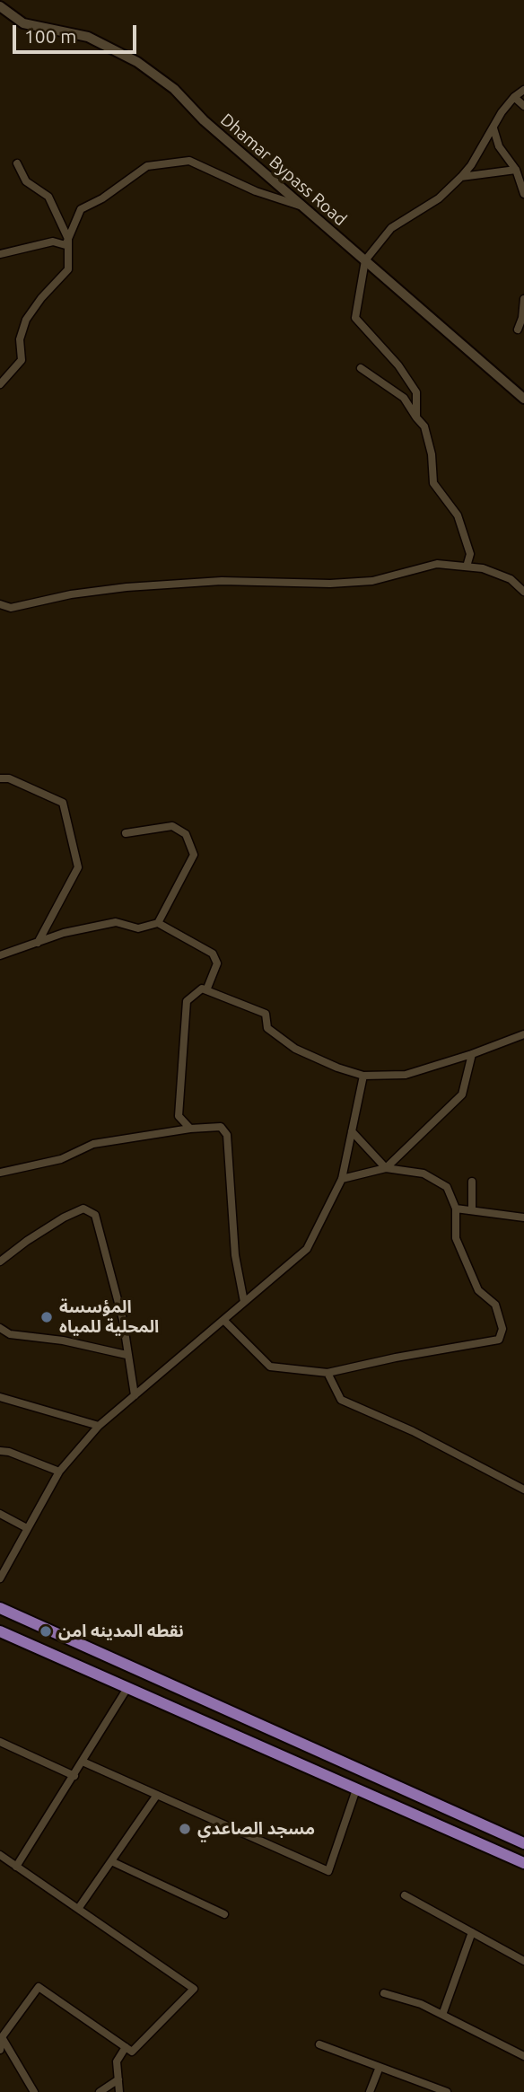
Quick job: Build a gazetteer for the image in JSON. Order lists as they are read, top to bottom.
{
  "streets": {
    "main road": ["Dhamar Bypass Road"]
  },
  "places": ["المؤسسة المحلية للمياه", "نقطه المدينه امن", "مسجد الصاعدي"],
  "scale_bar": "100 m"
}
